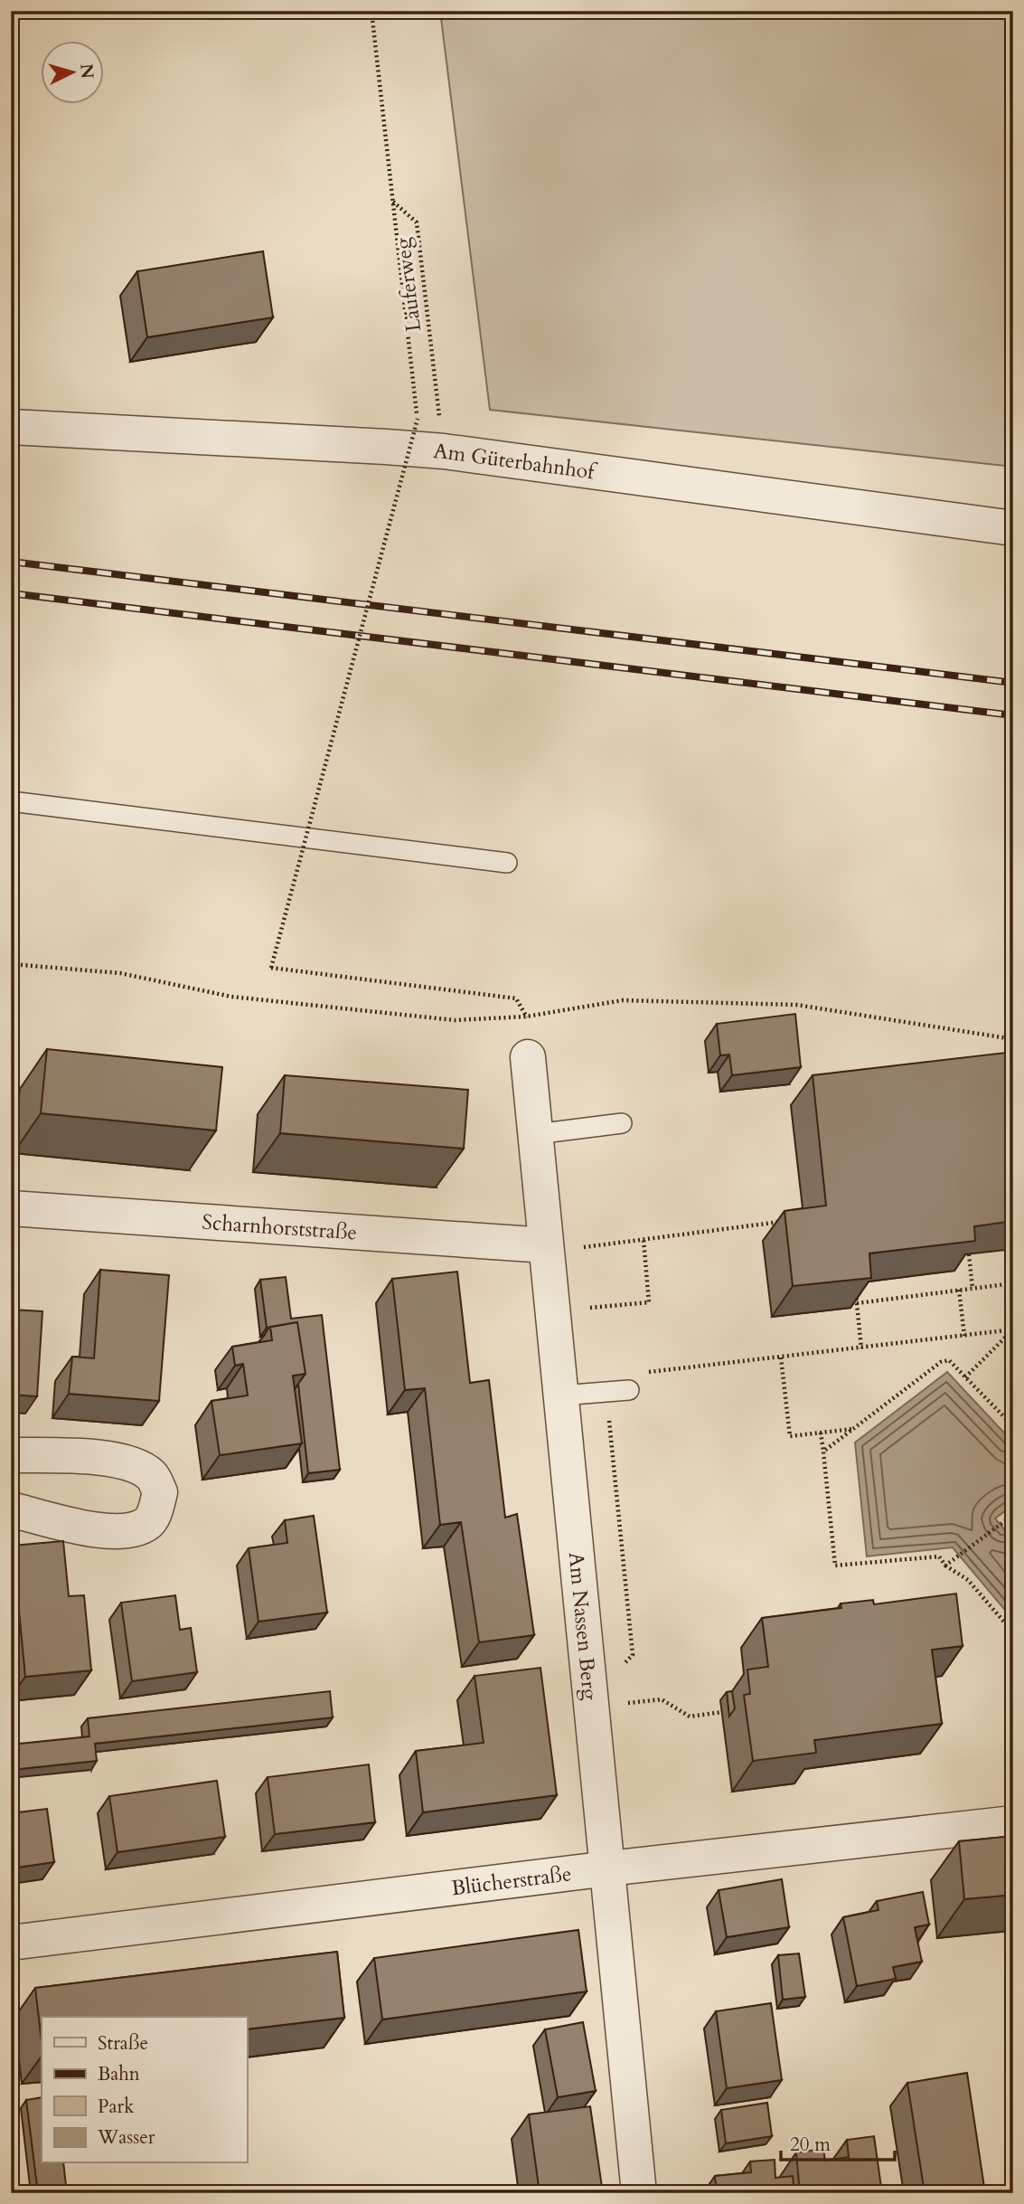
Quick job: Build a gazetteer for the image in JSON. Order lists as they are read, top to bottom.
{
  "streets": {
    "street": [
      "Am Güterbahnhof",
      "Scharnhorststraße",
      "Am Nassen Berg",
      "Blücherstraße"
    ],
    "path": ["Läuferweg"]
  },
  "crossings": [
    ["Läuferweg", "Am Güterbahnhof"],
    ["Scharnhorststraße", "Am Nassen Berg"],
    ["Am Nassen Berg", "Blücherstraße"]
  ],
  "legend": [
    "Straße",
    "Bahn",
    "Park",
    "Wasser"
  ],
  "scale_bar": "20 m",
  "north": "right"
}
